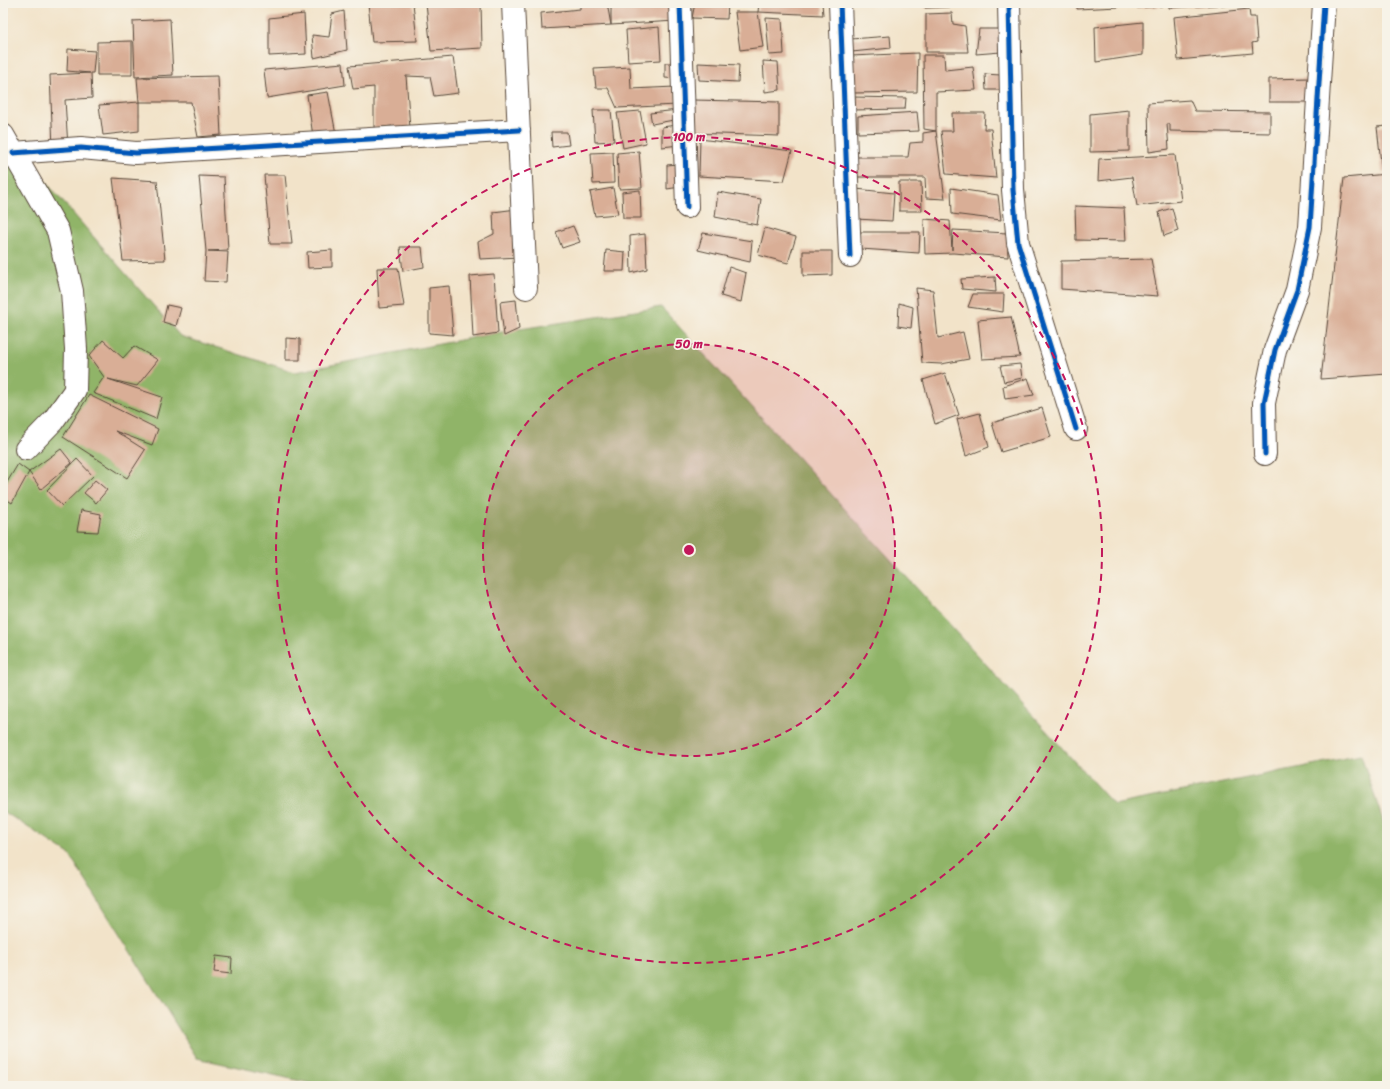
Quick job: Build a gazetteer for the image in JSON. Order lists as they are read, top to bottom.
{
  "rings": ["100 m", "50 m"]
}
